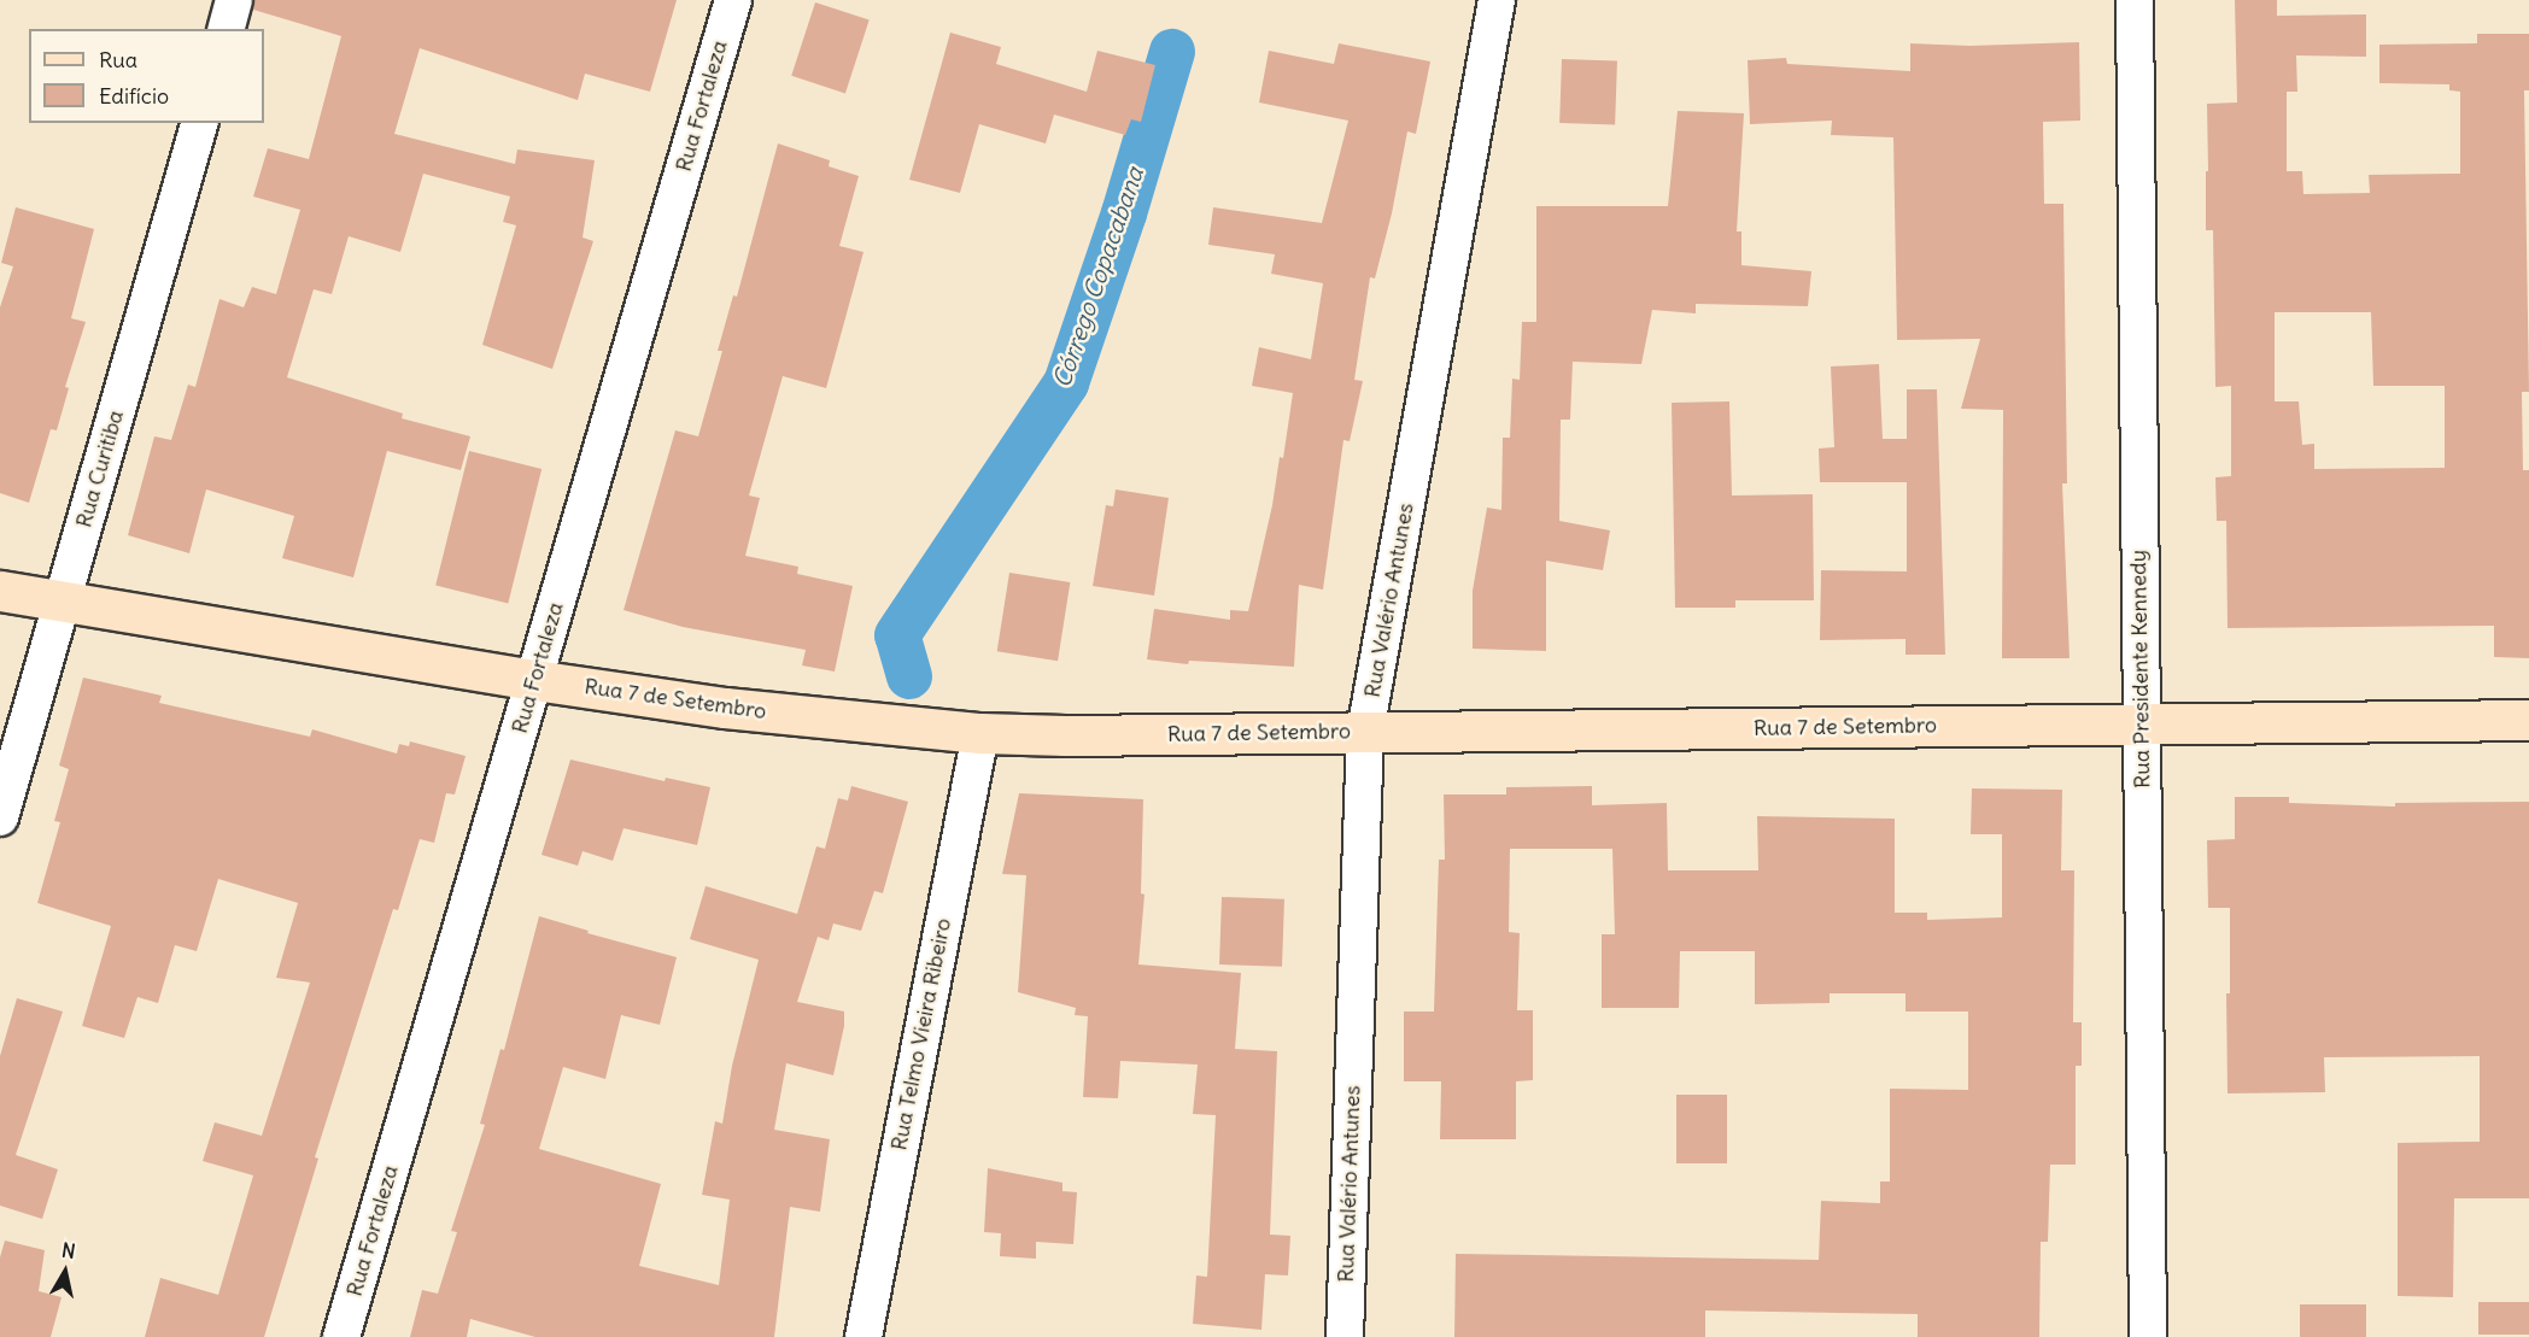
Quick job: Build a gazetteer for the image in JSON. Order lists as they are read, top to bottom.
{
  "streets": {
    "street": [
      "Rua Fortaleza",
      "Rua Curitiba",
      "Rua Valério Antunes",
      "Rua Presidente Kennedy",
      "Rua 7 de Setembro",
      "Rua Telmo Vieira Ribeiro"
    ]
  },
  "crossings": [
    ["Rua Fortaleza", "Rua 7 de Setembro"],
    ["Rua Curitiba", "Rua 7 de Setembro"],
    ["Rua Valério Antunes", "Rua 7 de Setembro"],
    ["Rua Presidente Kennedy", "Rua 7 de Setembro"],
    ["Rua 7 de Setembro", "Rua Telmo Vieira Ribeiro"]
  ],
  "water": ["Córrego Copacabana"],
  "legend": ["Rua", "Edifício"],
  "north": "top"
}
